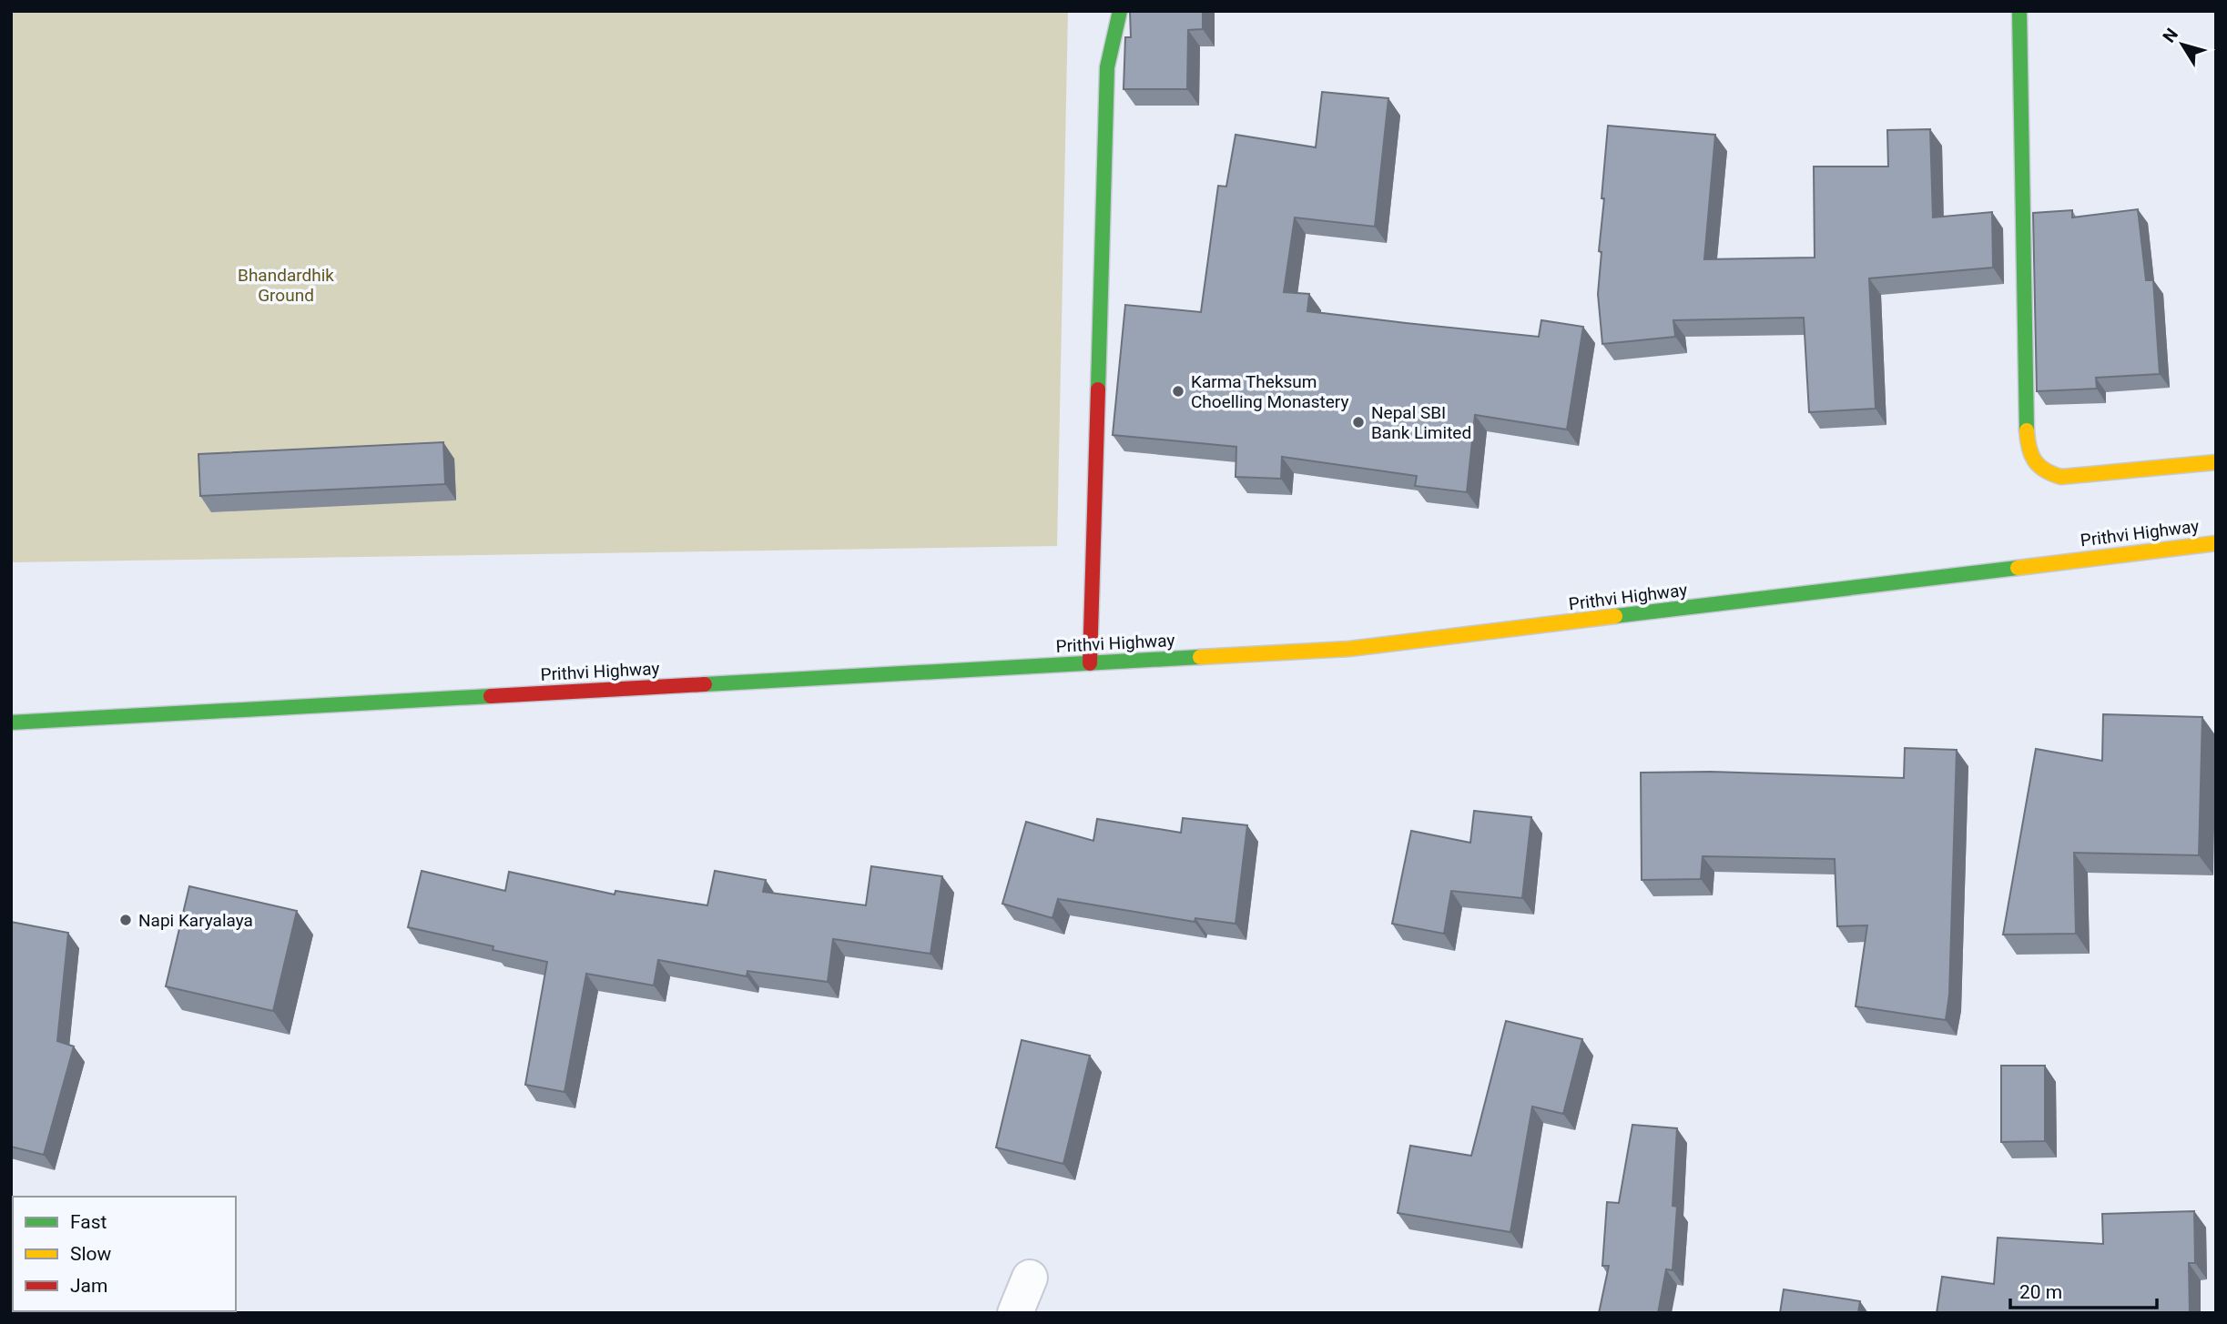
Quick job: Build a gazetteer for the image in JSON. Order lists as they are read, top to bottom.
{
  "streets": {
    "main road": ["Prithvi Highway"]
  },
  "parks": ["Bhandardhik Ground"],
  "places": ["Karma Theksum Choelling Monastery", "Nepal SBI Bank Limited", "Napi Karyalaya"],
  "legend": ["Fast", "Slow", "Jam"],
  "scale_bar": "20 m",
  "north": "top left"
}
